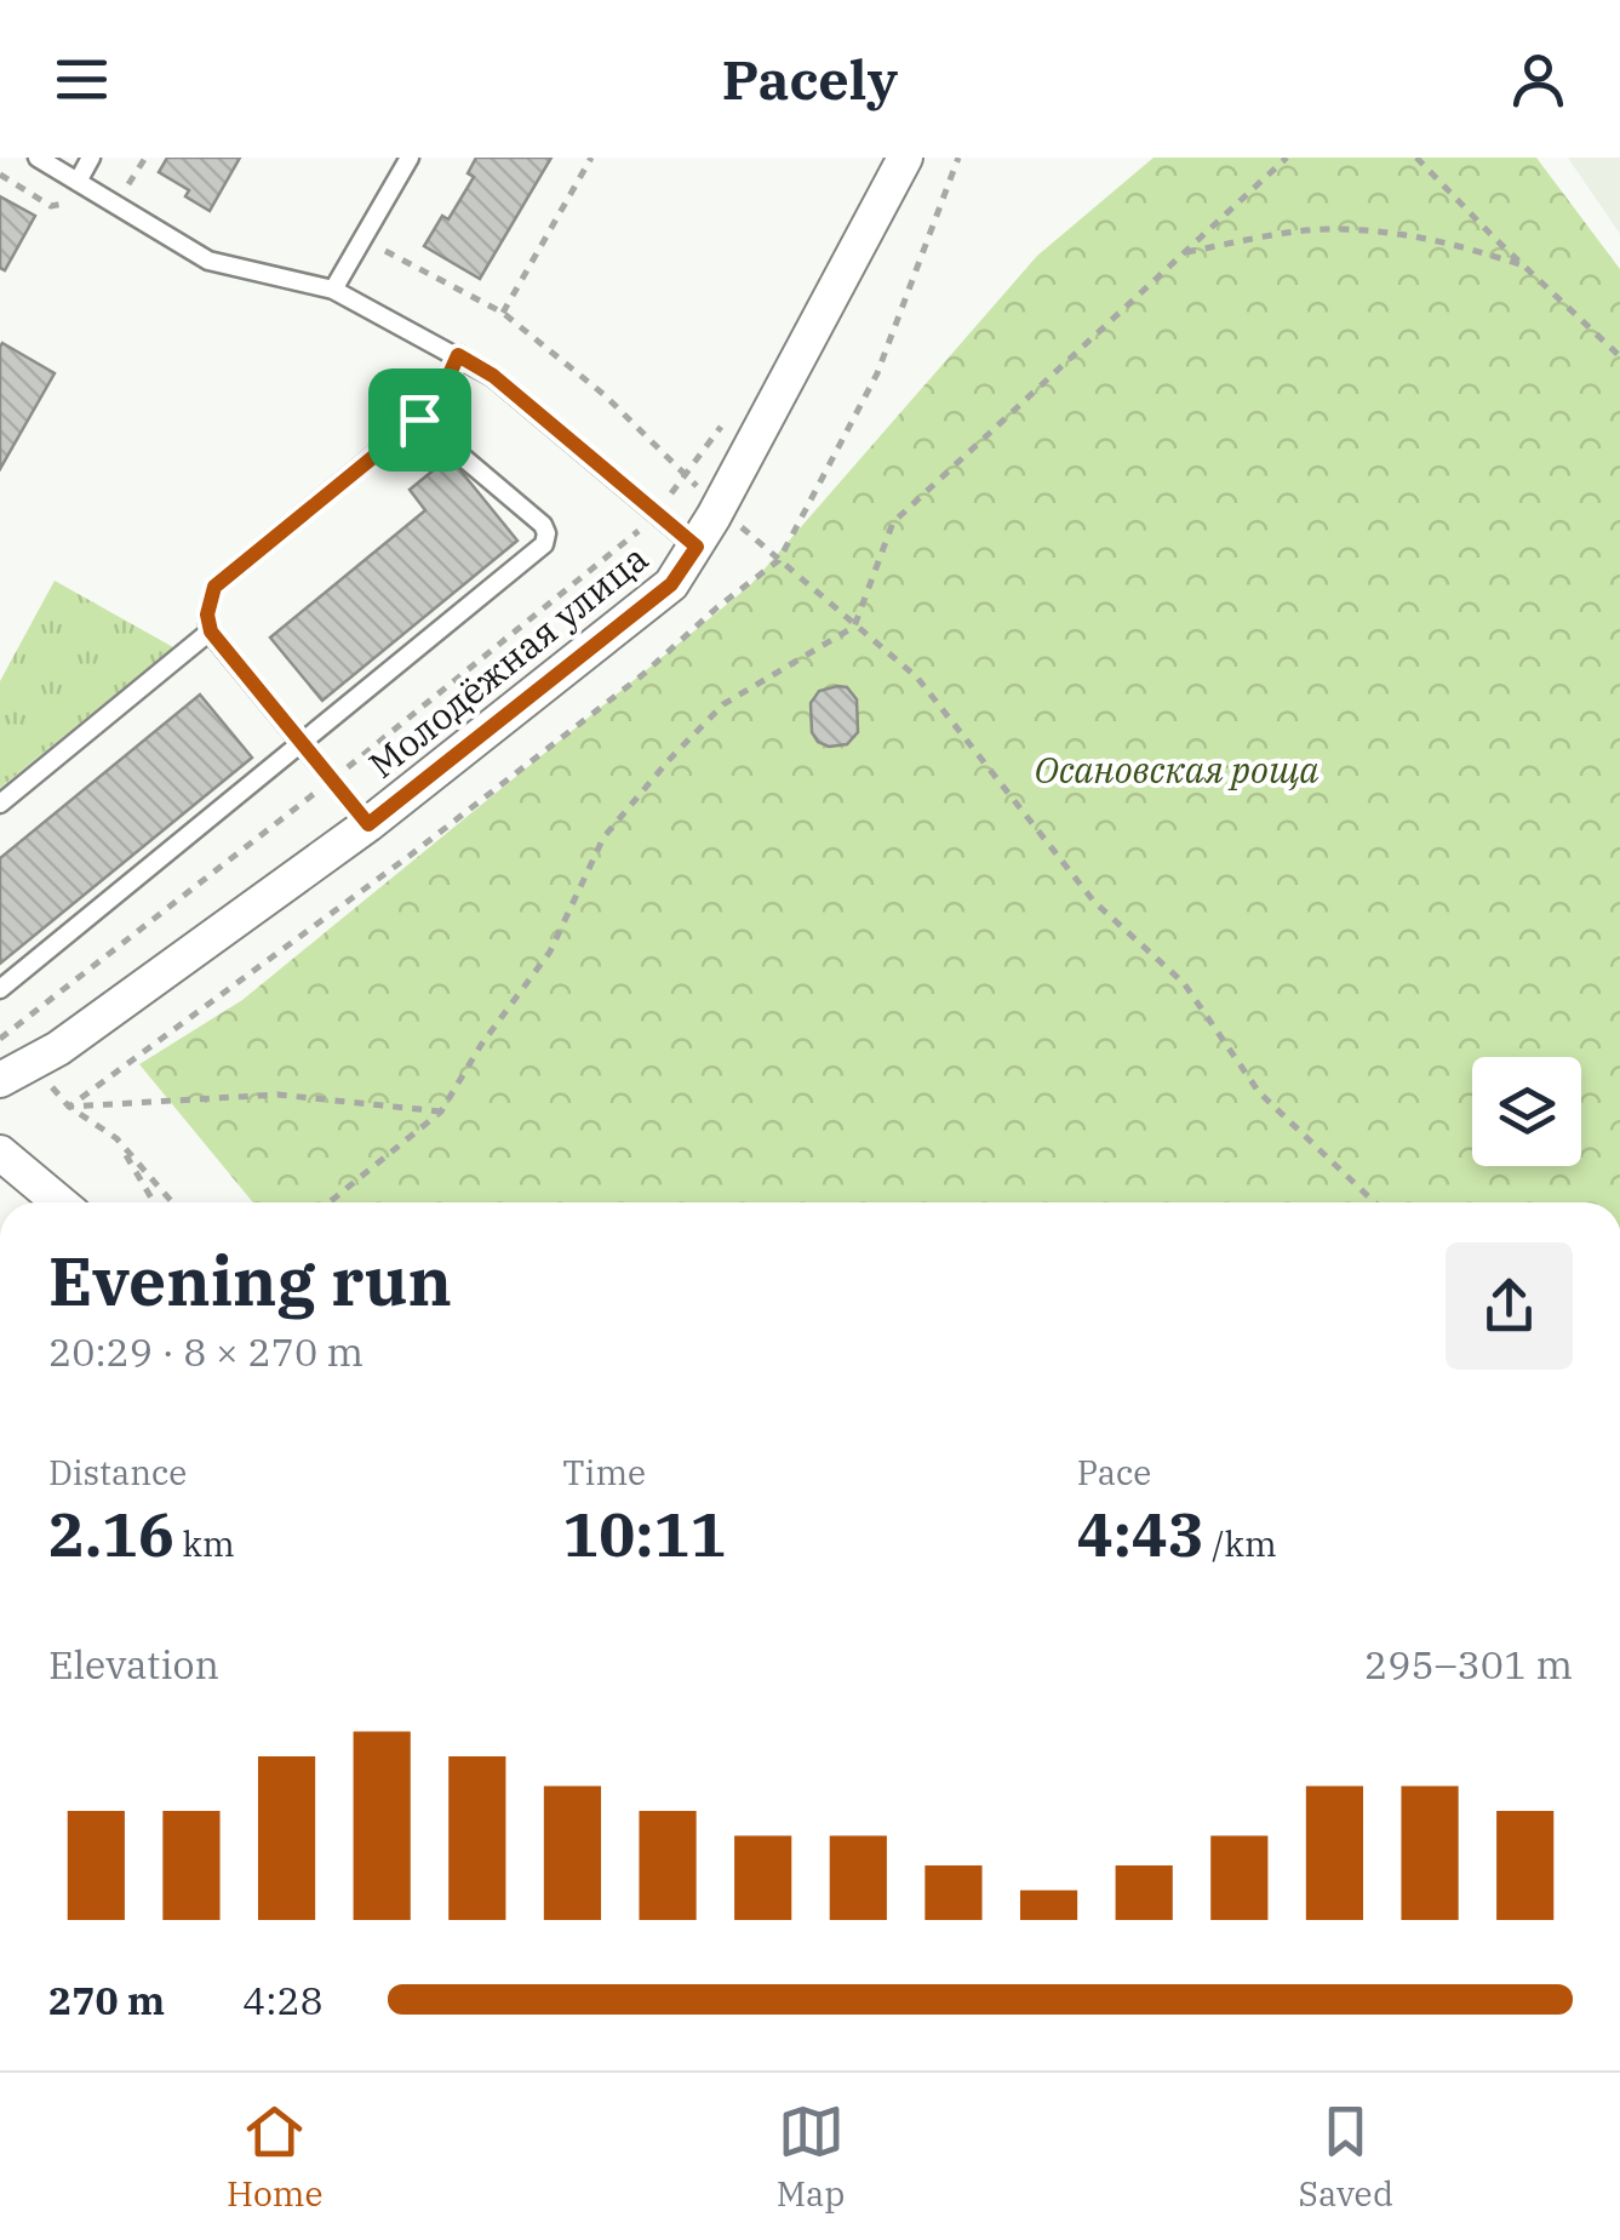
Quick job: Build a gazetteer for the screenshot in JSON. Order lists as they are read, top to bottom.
{
  "streets": {
    "street": ["Молодёжная улица"]
  },
  "parks": ["Осановская роща"],
  "page": {
    "header": "Pacely",
    "heading": ["Evening run", "20:29 · 8 × 270 m"],
    "stats": [
      ["Distance", "2.16 km"],
      ["Time", "10:11"],
      ["Pace", "4:43 /km"]
    ],
    "chart": ["Elevation", "295–301 m"],
    "list": [
      {
        "name": "270 m",
        "note": "4:28"
      }
    ],
    "tabs": ["Home", "Map", "Saved"]
  }
}
